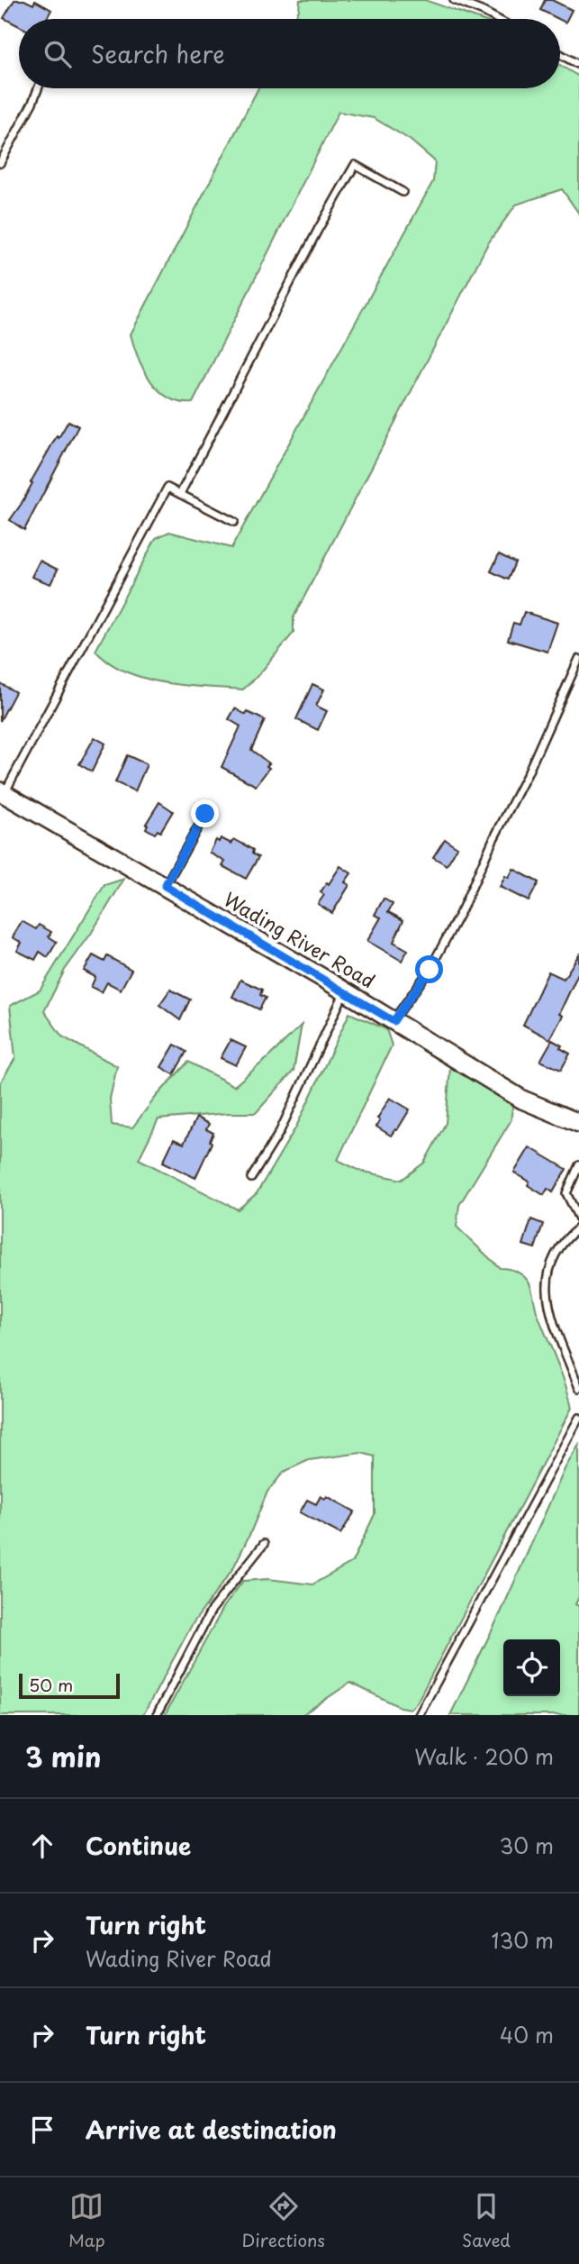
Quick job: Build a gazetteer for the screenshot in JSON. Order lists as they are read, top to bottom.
{
  "streets": {
    "main road": ["Wading River Road"]
  },
  "scale_bar": "50 m",
  "page": {
    "search": "Search here",
    "scale": "50 m",
    "heading": ["3 min", "Walk · 200 m"],
    "list": [
      ["Continue", "30 m"],
      ["Turn right", "Wading River Road", "130 m"],
      ["Turn right", "40 m"],
      "Arrive at destination"
    ],
    "nav": ["Map", "Directions", "Saved"]
  }
}
